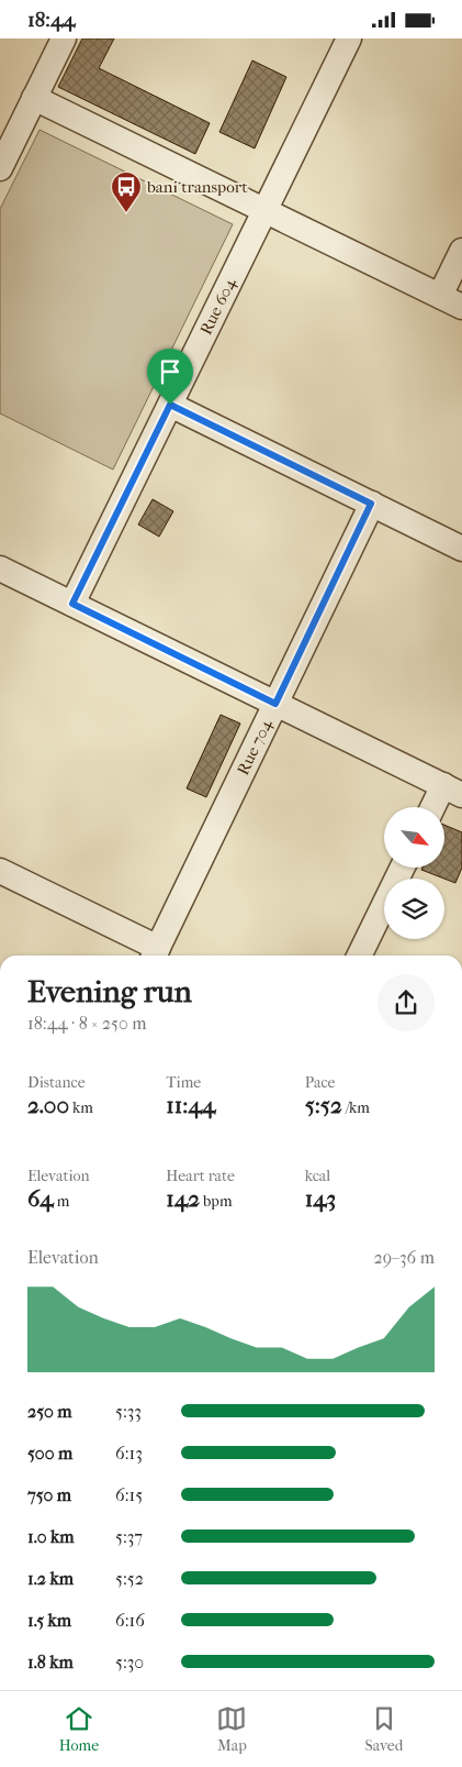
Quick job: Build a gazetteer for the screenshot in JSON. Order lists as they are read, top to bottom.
{
  "streets": {
    "street": ["Rue 604", "Rue 704"]
  },
  "places": {
    "bus stop": ["bani transport"]
  },
  "north": "bottom right",
  "page": {
    "status": "18:44",
    "heading": ["Evening run", "18:44 · 8 × 250 m"],
    "stats": [
      ["Distance", "2.00 km"],
      ["Time", "11:44"],
      ["Pace", "5:52 /km"],
      ["Elevation", "64 m"],
      ["Heart rate", "142 bpm"],
      ["kcal", "143"]
    ],
    "chart": ["Elevation", "29–36 m"],
    "list": [
      {
        "name": "250 m",
        "note": "5:33"
      },
      {
        "name": "500 m",
        "note": "6:13"
      },
      {
        "name": "750 m",
        "note": "6:15"
      },
      {
        "name": "1.0 km",
        "note": "5:37"
      },
      {
        "name": "1.2 km",
        "note": "5:52"
      },
      {
        "name": "1.5 km",
        "note": "6:16"
      },
      {
        "name": "1.8 km",
        "note": "5:30"
      }
    ],
    "tabs": ["Home", "Map", "Saved"]
  }
}
